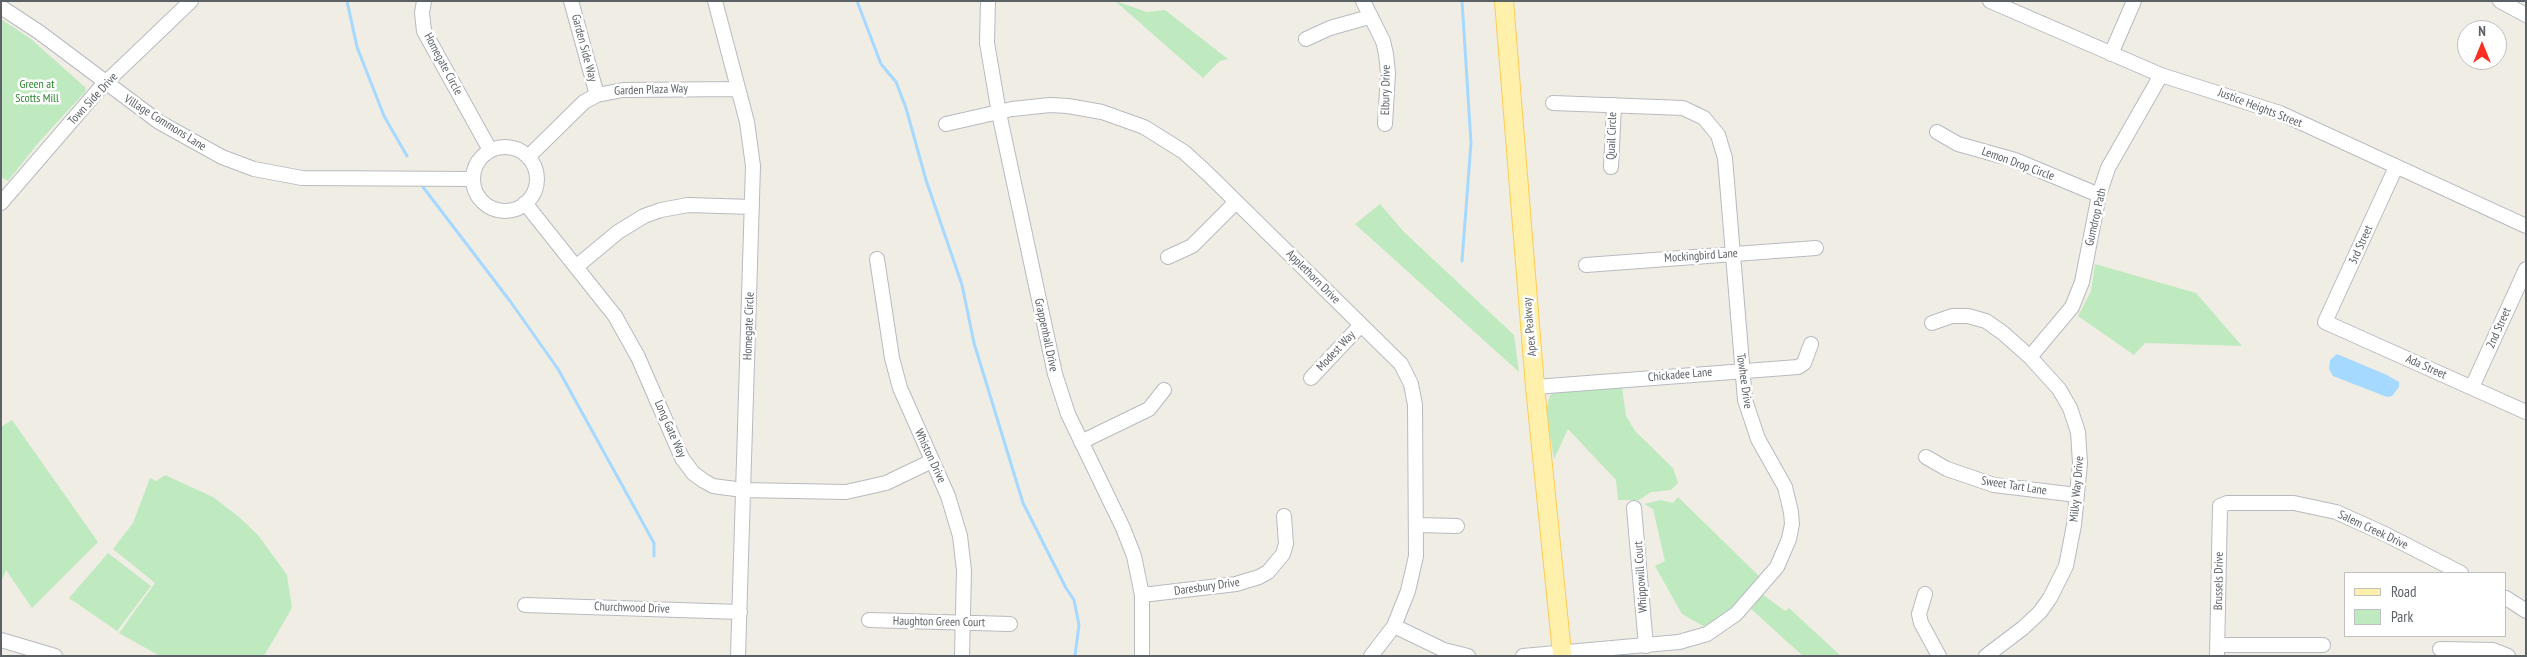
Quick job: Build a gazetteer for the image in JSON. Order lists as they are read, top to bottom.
{
  "streets": {
    "main road": ["Apex Peakway"],
    "street": [
      "Garden Side Way",
      "Homegate Circle",
      "Garden Plaza Way",
      "Elbury Drive",
      "Town Side Drive",
      "Justice Heights Street",
      "Village Commons Lane",
      "Quail Circle",
      "Lemon Drop Circle",
      "Gumdrop Path",
      "3rd Street",
      "Mockingbird Lane",
      "Applethorn Drive",
      "2nd Street",
      "Grappenhall Drive",
      "Modest Way",
      "Ada Street",
      "Chickadee Lane",
      "Towhee Drive",
      "Long Gate Way",
      "Whiston Drive",
      "Sweet Tart Lane",
      "Milky Way Drive",
      "Salem Creek Drive",
      "Whippowill Court",
      "Brussels Drive",
      "Daresbury Drive",
      "Churchwood Drive",
      "Haughton Green Court"
    ]
  },
  "crossings": [
    ["Garden Side Way", "Garden Plaza Way"],
    ["Homegate Circle", "Garden Plaza Way"],
    ["Homegate Circle", "Village Commons Lane"],
    ["Homegate Circle", "Long Gate Way"],
    ["Homegate Circle", "Churchwood Drive"],
    ["Garden Plaza Way", "Village Commons Lane"],
    ["Garden Plaza Way", "Long Gate Way"],
    ["Town Side Drive", "Village Commons Lane"],
    ["Justice Heights Street", "Gumdrop Path"],
    ["Justice Heights Street", "3rd Street"],
    ["Village Commons Lane", "Long Gate Way"],
    ["Quail Circle", "Towhee Drive"],
    ["Lemon Drop Circle", "Gumdrop Path"],
    ["Gumdrop Path", "Milky Way Drive"],
    ["3rd Street", "Ada Street"],
    ["Mockingbird Lane", "Towhee Drive"],
    ["Applethorn Drive", "Grappenhall Drive"],
    ["Applethorn Drive", "Modest Way"],
    ["Apex Peakway", "Chickadee Lane"],
    ["Apex Peakway", "Towhee Drive"],
    ["2nd Street", "Ada Street"],
    ["Grappenhall Drive", "Daresbury Drive"],
    ["Chickadee Lane", "Towhee Drive"],
    ["Towhee Drive", "Whippowill Court"],
    ["Long Gate Way", "Whiston Drive"],
    ["Whiston Drive", "Haughton Green Court"],
    ["Sweet Tart Lane", "Milky Way Drive"],
    ["Salem Creek Drive", "Brussels Drive"]
  ],
  "parks": ["Green at Scotts Mill"],
  "legend": ["Road", "Park"],
  "north": "top"
}
